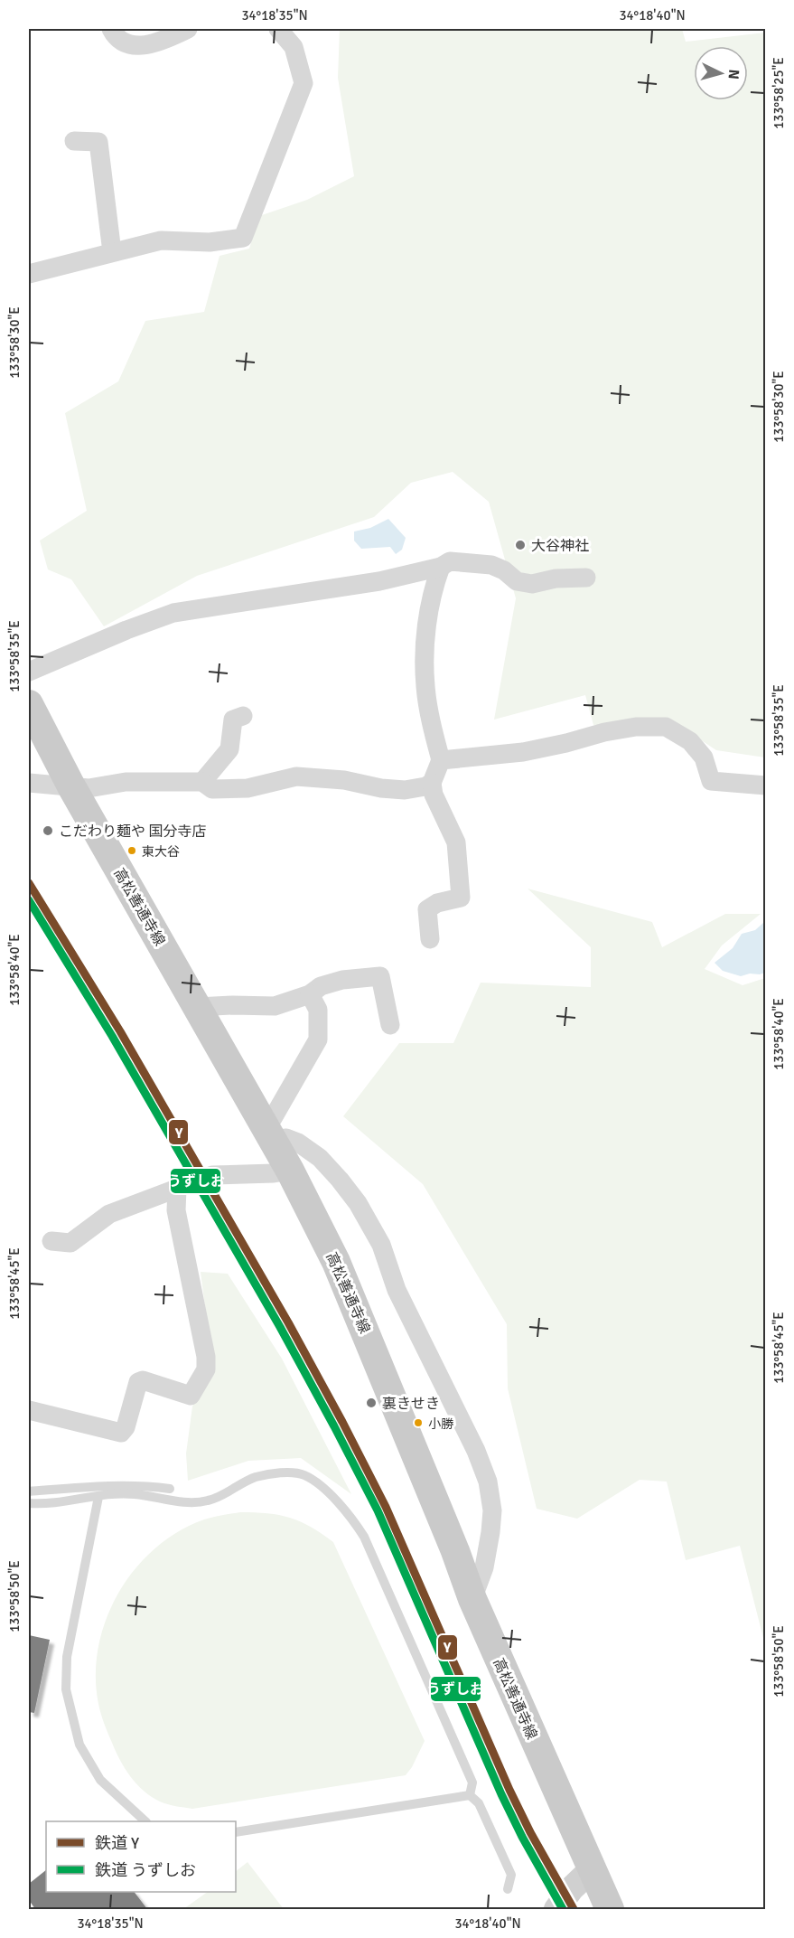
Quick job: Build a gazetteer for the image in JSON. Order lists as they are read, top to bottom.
{
  "streets": {
    "main road": ["高松善通寺線"]
  },
  "places": [
    "大谷神社",
    "こだわり麺や 国分寺店",
    "東大谷",
    "裏きせき",
    "小勝"
  ],
  "lines": ["rail line Y", "rail line うずしお"],
  "legend": ["鉄道 Y", "鉄道 うずしお"],
  "north": "right",
  "coordinates": [
    "34°18'35\"N",
    "34°18'40\"N",
    "133°58'25\"E",
    "133°58'30\"E",
    "133°58'35\"E",
    "133°58'40\"E",
    "133°58'45\"E",
    "133°58'50\"E"
  ]
}
